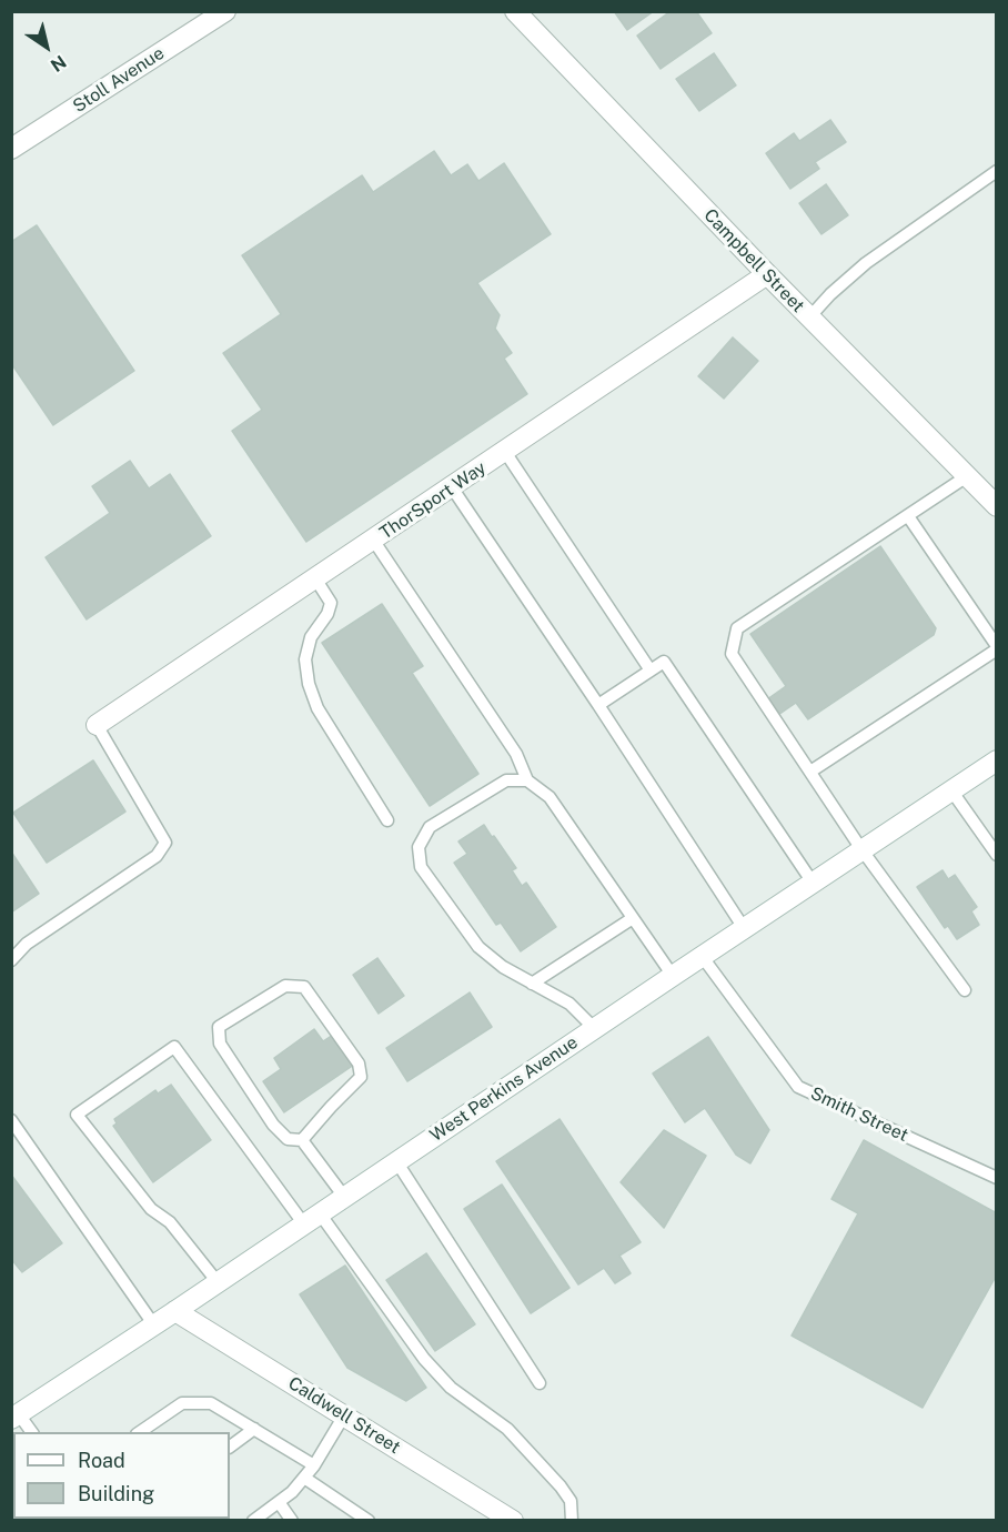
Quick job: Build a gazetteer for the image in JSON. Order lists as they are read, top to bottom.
{
  "streets": {
    "street": [
      "Stoll Avenue",
      "Campbell Street",
      "ThorSport Way",
      "West Perkins Avenue",
      "Caldwell Street"
    ],
    "lane": ["Smith Street"]
  },
  "crossings": [
    ["Campbell Street", "ThorSport Way"],
    ["West Perkins Avenue", "Smith Street"],
    ["West Perkins Avenue", "Caldwell Street"]
  ],
  "legend": ["Road", "Building"],
  "north": "bottom right"
}
